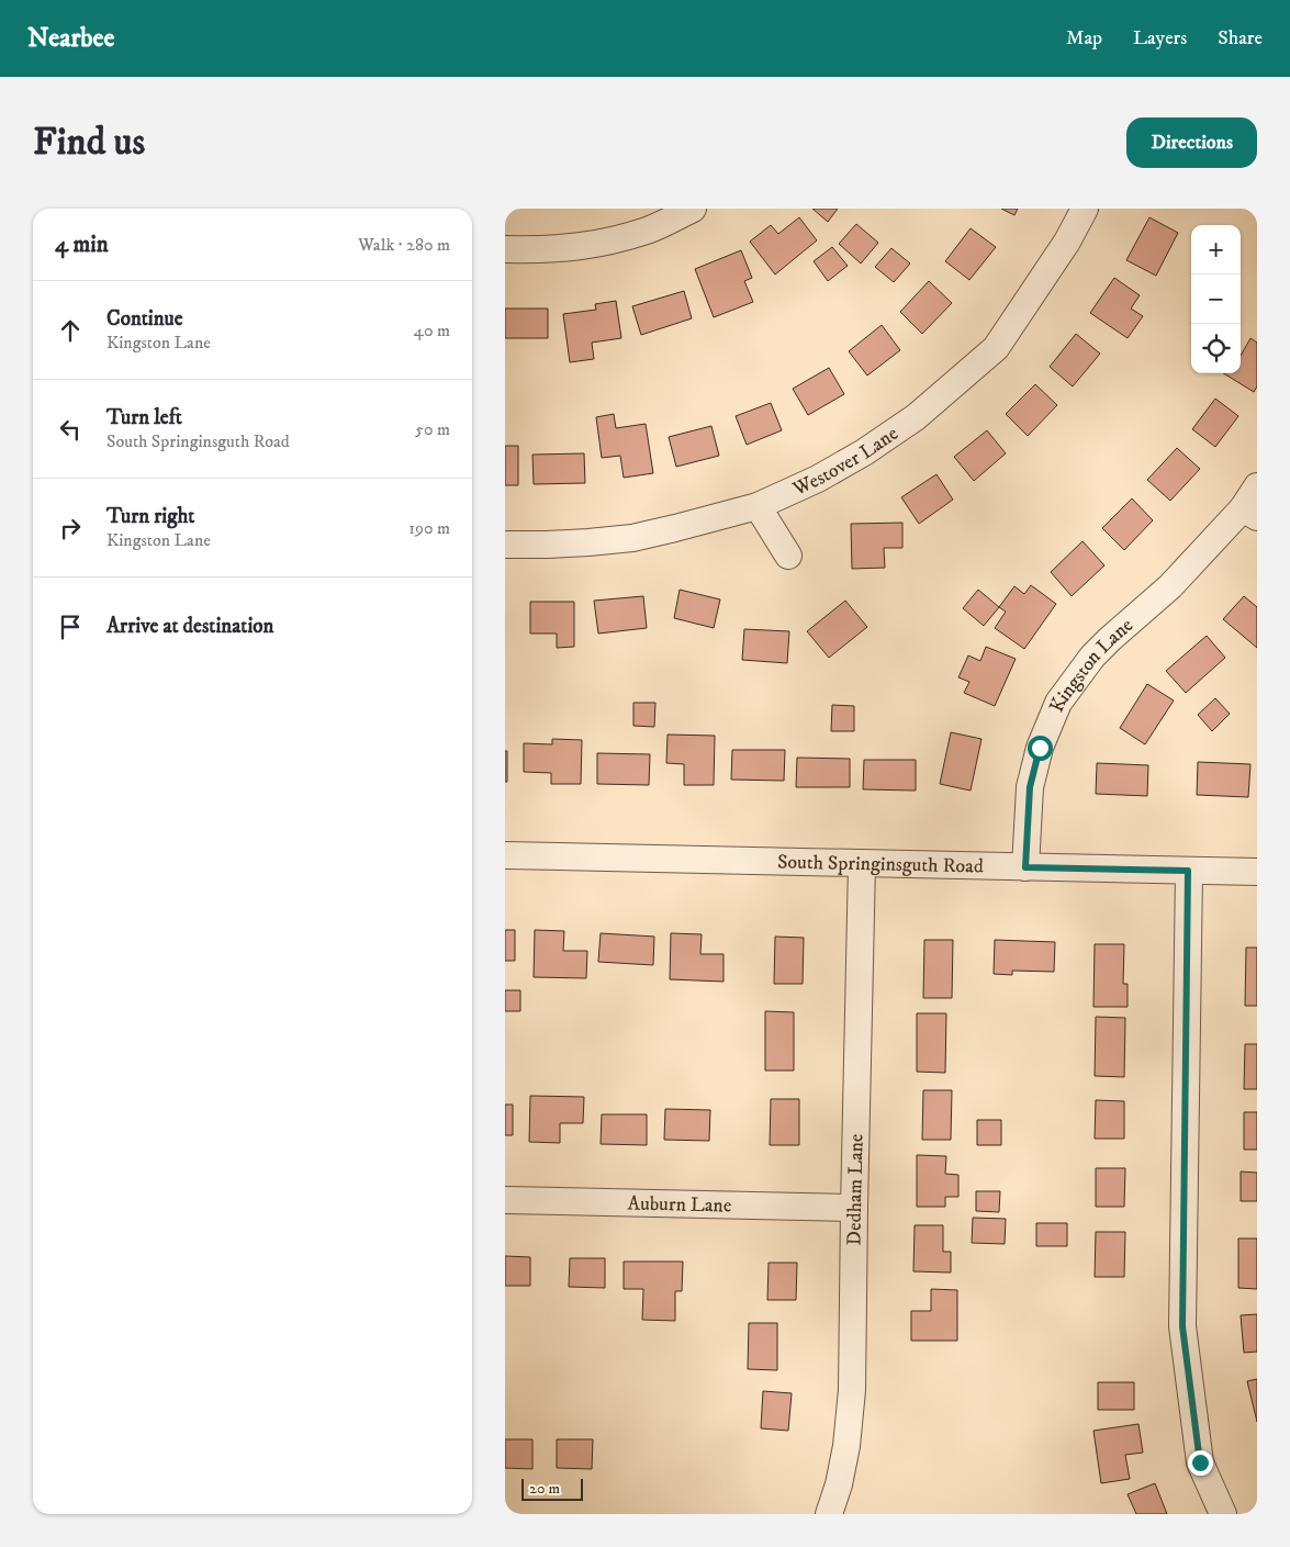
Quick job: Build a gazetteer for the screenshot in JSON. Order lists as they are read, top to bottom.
{
  "streets": {
    "street": [
      "Westover Lane",
      "Kingston Lane",
      "South Springinsguth Road",
      "Dedham Lane",
      "Auburn Lane"
    ]
  },
  "crossings": [
    ["Kingston Lane", "South Springinsguth Road"],
    ["South Springinsguth Road", "Dedham Lane"],
    ["Dedham Lane", "Auburn Lane"]
  ],
  "scale_bar": "20 m",
  "page": {
    "header": "Nearbee",
    "nav": ["Map", "Layers", "Share"],
    "buttons": "Directions",
    "title": "Find us",
    "heading": ["4 min", "Walk · 280 m"],
    "map_buttons": ["+", "−"],
    "list": [
      ["Continue", "Kingston Lane", "40 m"],
      ["Turn left", "South Springinsguth Road", "50 m"],
      ["Turn right", "Kingston Lane", "190 m"],
      "Arrive at destination"
    ],
    "scale": "20 m"
  }
}
